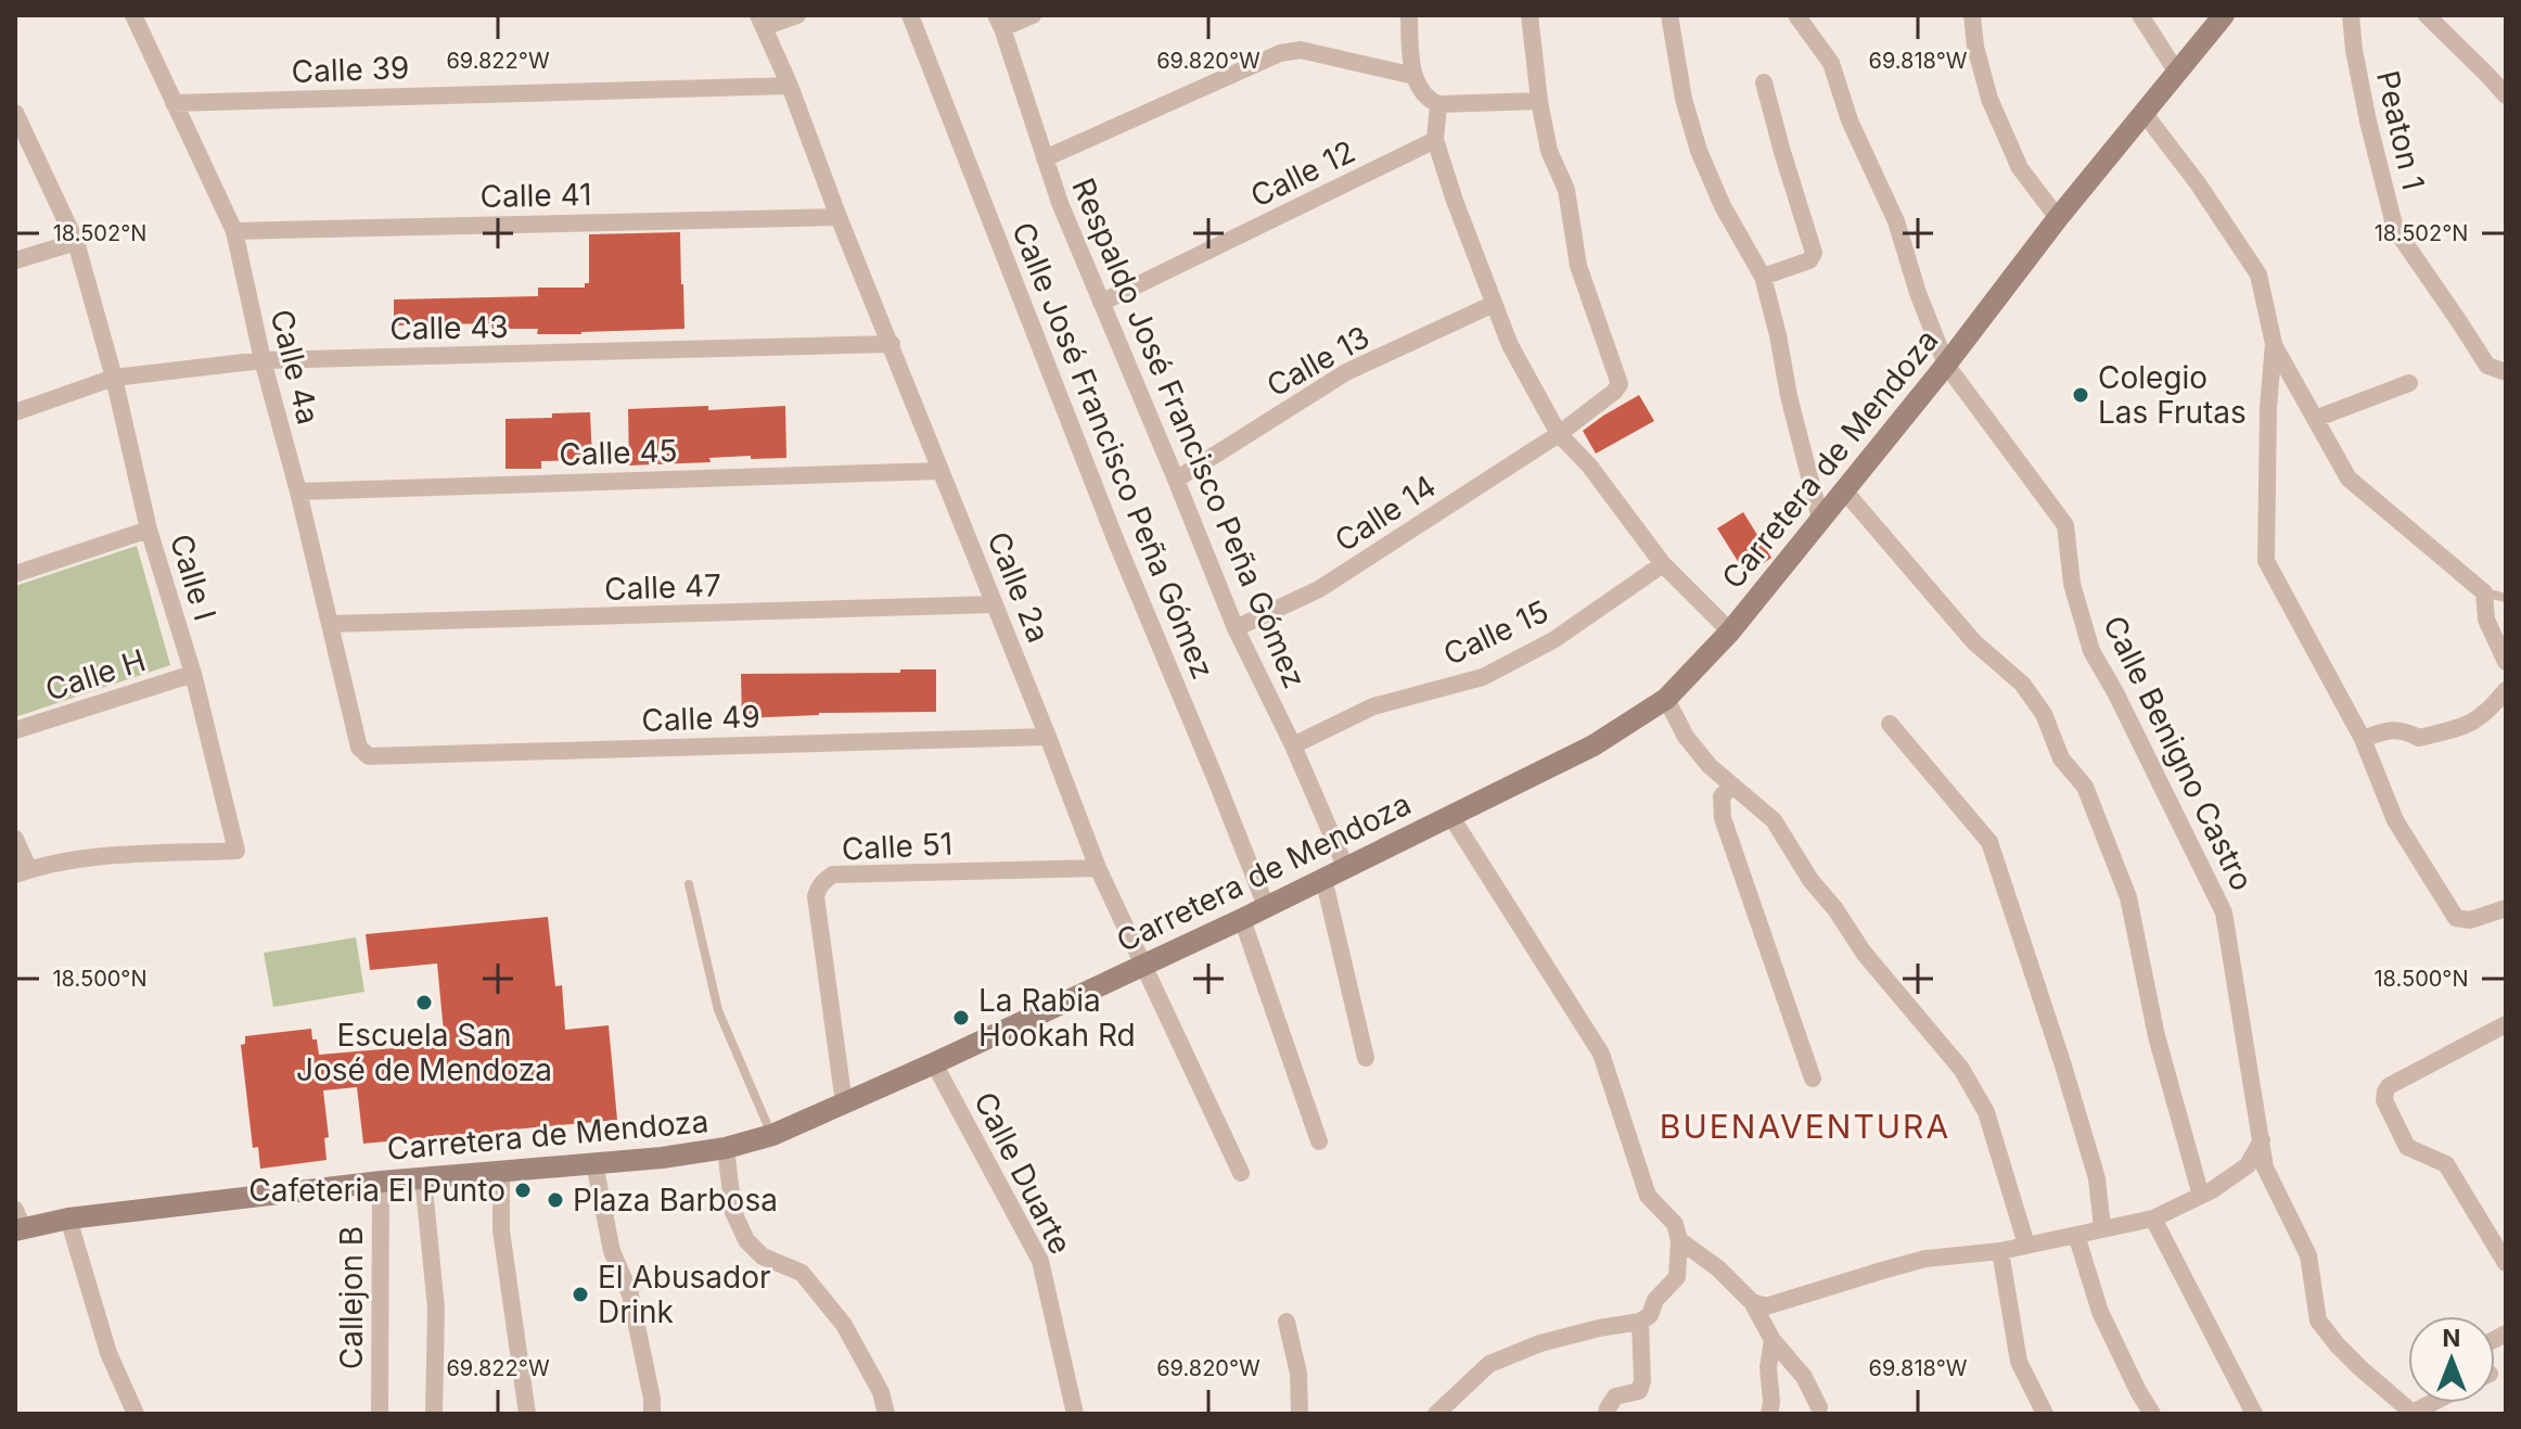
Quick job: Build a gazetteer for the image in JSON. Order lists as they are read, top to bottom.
{
  "streets": {
    "street": [
      "Calle 39",
      "Peaton 1",
      "Calle 12",
      "Calle 41",
      "Calle 43",
      "Calle 13",
      "Calle 4a",
      "Respaldo José Francisco Peña Gómez",
      "Calle José Francisco Peña Gómez",
      "Calle 45",
      "Carretera de Mendoza",
      "Calle 14",
      "Calle I",
      "Calle 47",
      "Calle 2a",
      "Calle 15",
      "Calle H",
      "Calle 49",
      "Calle Benigno Castro",
      "Calle 51",
      "Calle Duarte",
      "Callejon B"
    ]
  },
  "crossings": [
    ["Calle 39", "Calle 4a"],
    ["Calle 39", "Calle 2a"],
    ["Calle 12", "Respaldo José Francisco Peña Gómez"],
    ["Calle 41", "Calle 4a"],
    ["Calle 41", "Calle 2a"],
    ["Calle 43", "Calle 4a"],
    ["Calle 43", "Calle I"],
    ["Calle 43", "Calle 2a"],
    ["Calle 13", "Respaldo José Francisco Peña Gómez"],
    ["Calle 4a", "Calle 45"],
    ["Calle 4a", "Calle 47"],
    ["Calle 4a", "Calle 49"],
    ["Respaldo José Francisco Peña Gómez", "Carretera de Mendoza"],
    ["Respaldo José Francisco Peña Gómez", "Calle 14"],
    ["Respaldo José Francisco Peña Gómez", "Calle 15"],
    ["Calle José Francisco Peña Gómez", "Carretera de Mendoza"],
    ["Calle 45", "Calle 2a"],
    ["Carretera de Mendoza", "Calle 2a"],
    ["Carretera de Mendoza", "Calle Benigno Castro"],
    ["Carretera de Mendoza", "Calle 51"],
    ["Carretera de Mendoza", "Calle Duarte"],
    ["Carretera de Mendoza", "Callejon B"],
    ["Calle I", "Calle H"],
    ["Calle 47", "Calle 2a"],
    ["Calle 2a", "Calle 49"],
    ["Calle 2a", "Calle 51"]
  ],
  "districts": ["BUENAVENTURA"],
  "places": [
    "Colegio Las Frutas",
    "Escuela San José de Mendoza",
    "La Rabia Hookah Rd",
    "Cafeteria El Punto",
    "Plaza Barbosa",
    "El Abusador Drink"
  ],
  "north": "top",
  "coordinates": [
    "69.822°W",
    "69.820°W",
    "69.818°W",
    "18.502°N",
    "18.500°N"
  ]
}
